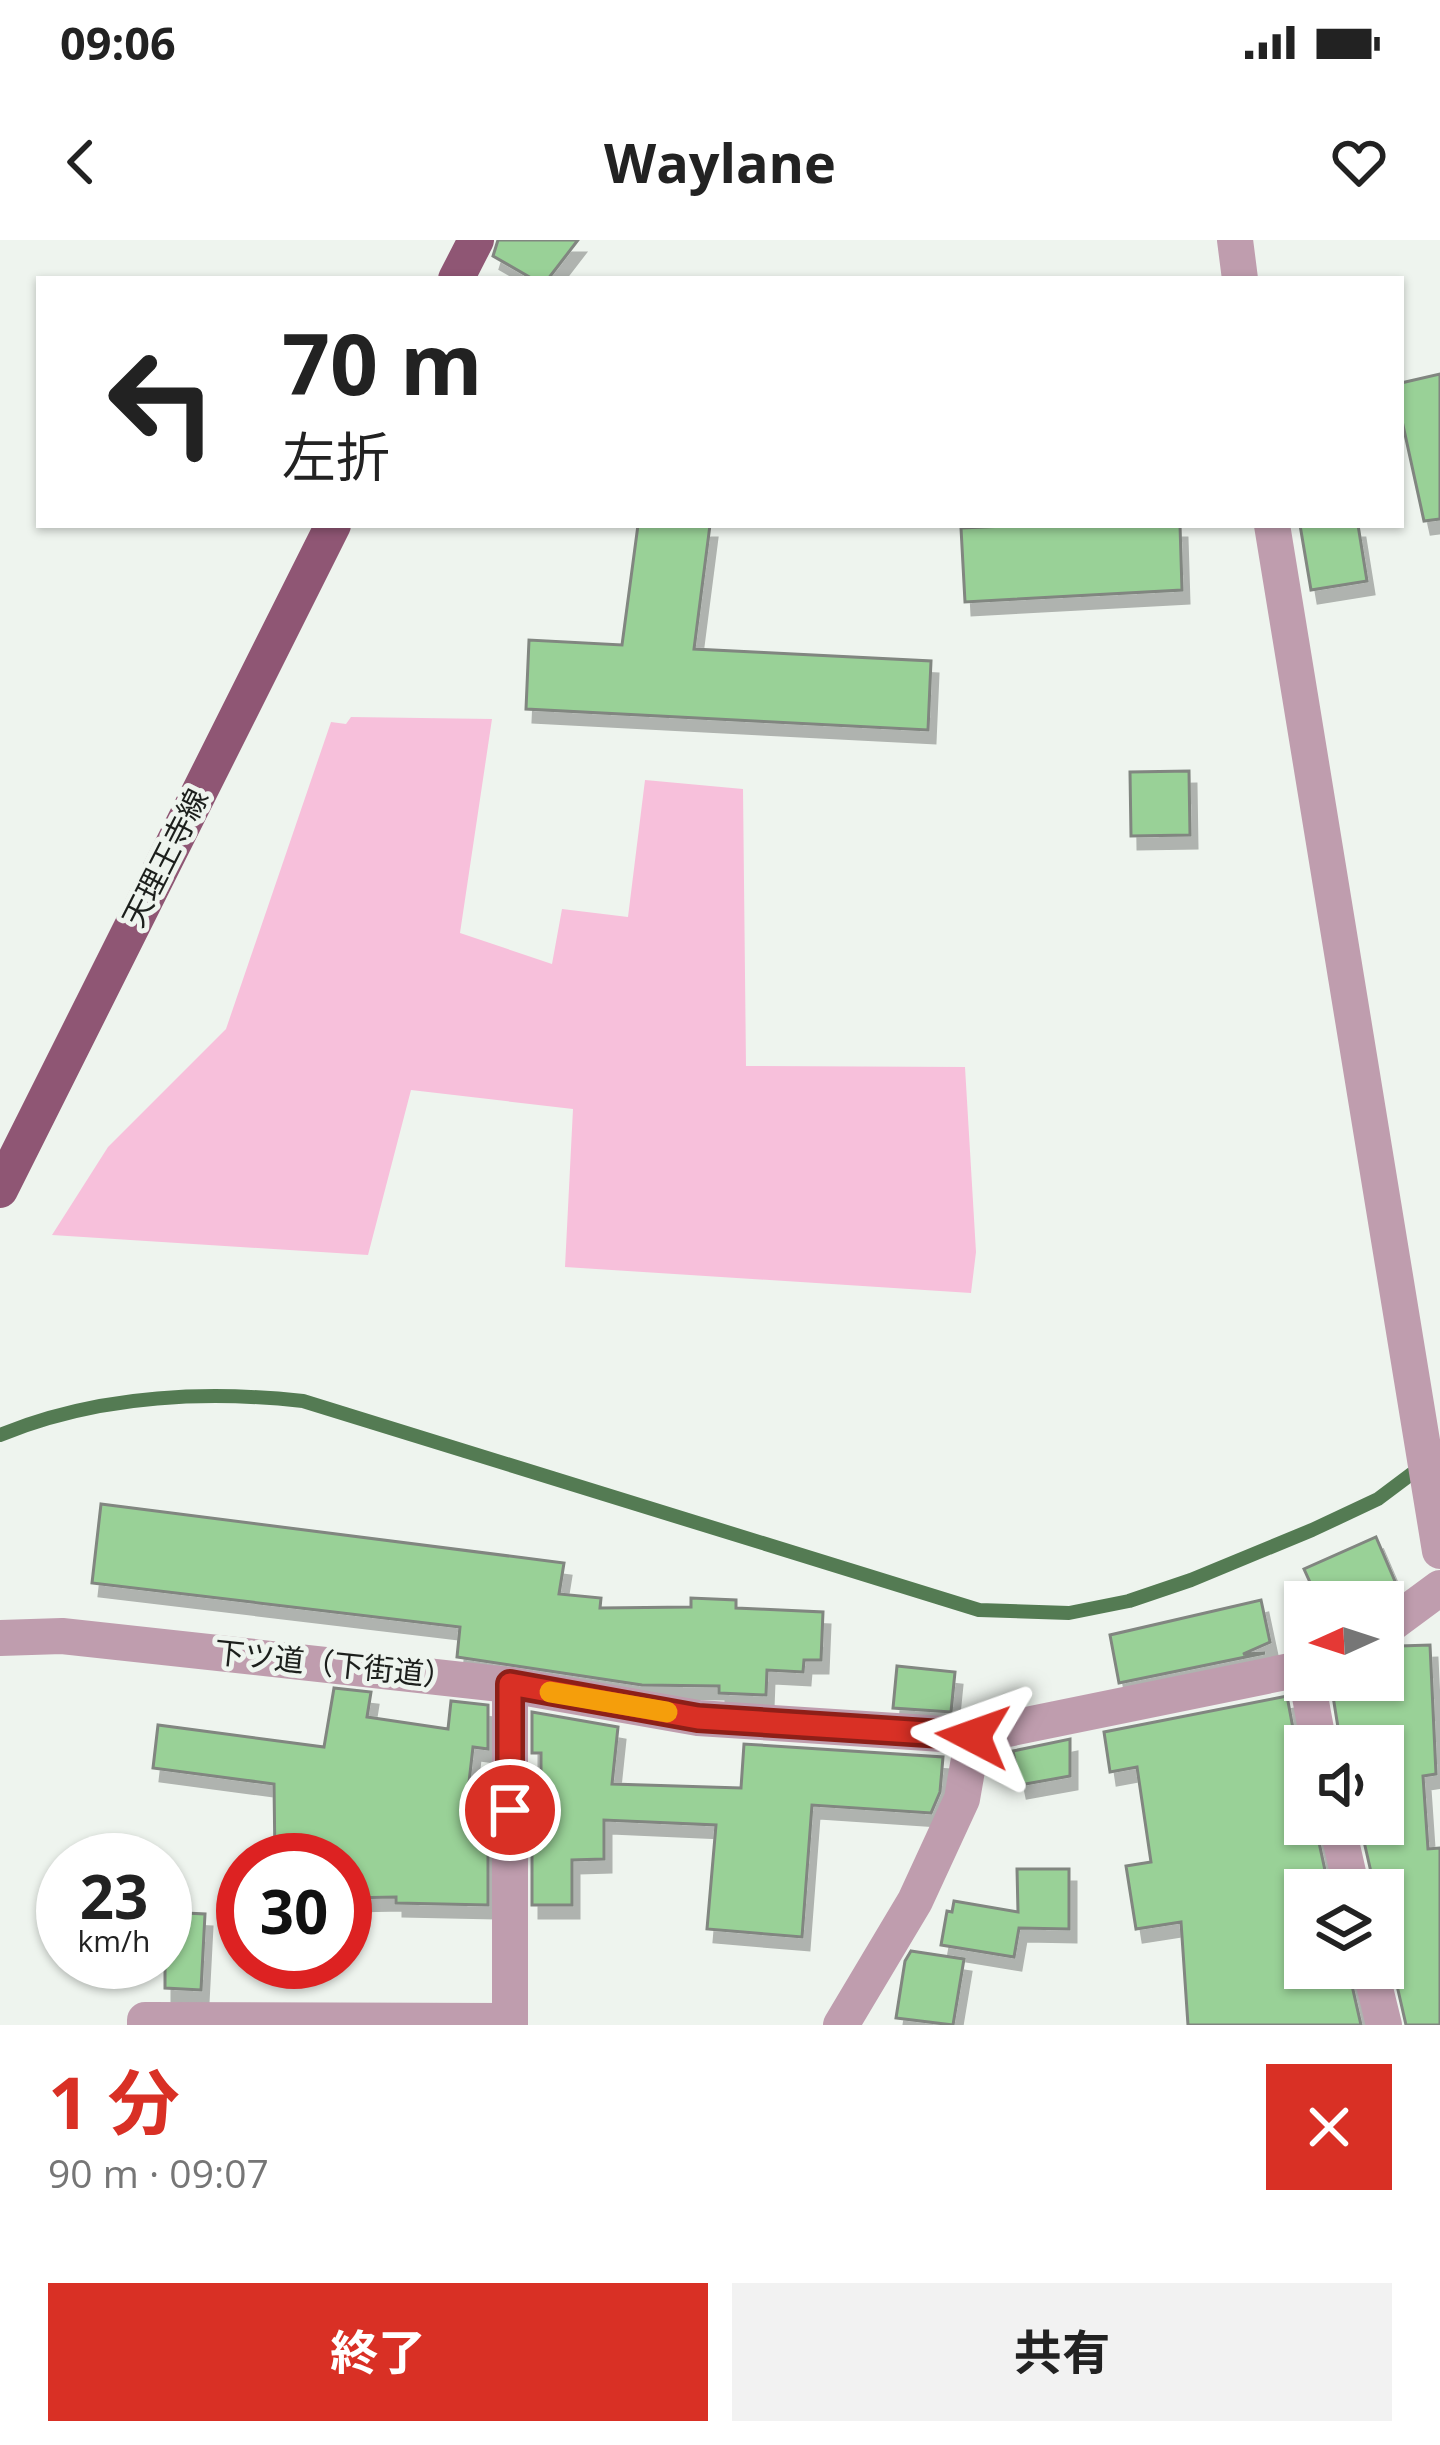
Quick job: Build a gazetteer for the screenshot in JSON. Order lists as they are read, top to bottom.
{
  "streets": {
    "main road": ["天理王寺線"],
    "street": ["下ツ道（下街道）"]
  },
  "north": "left",
  "page": {
    "status": "09:06",
    "header": "Waylane",
    "turn": ["70 m", "左折"],
    "speed": "23 km/h",
    "limit": "30",
    "heading": ["1 分", "90 m · 09:07"],
    "buttons": ["終了", "共有"]
  }
}
